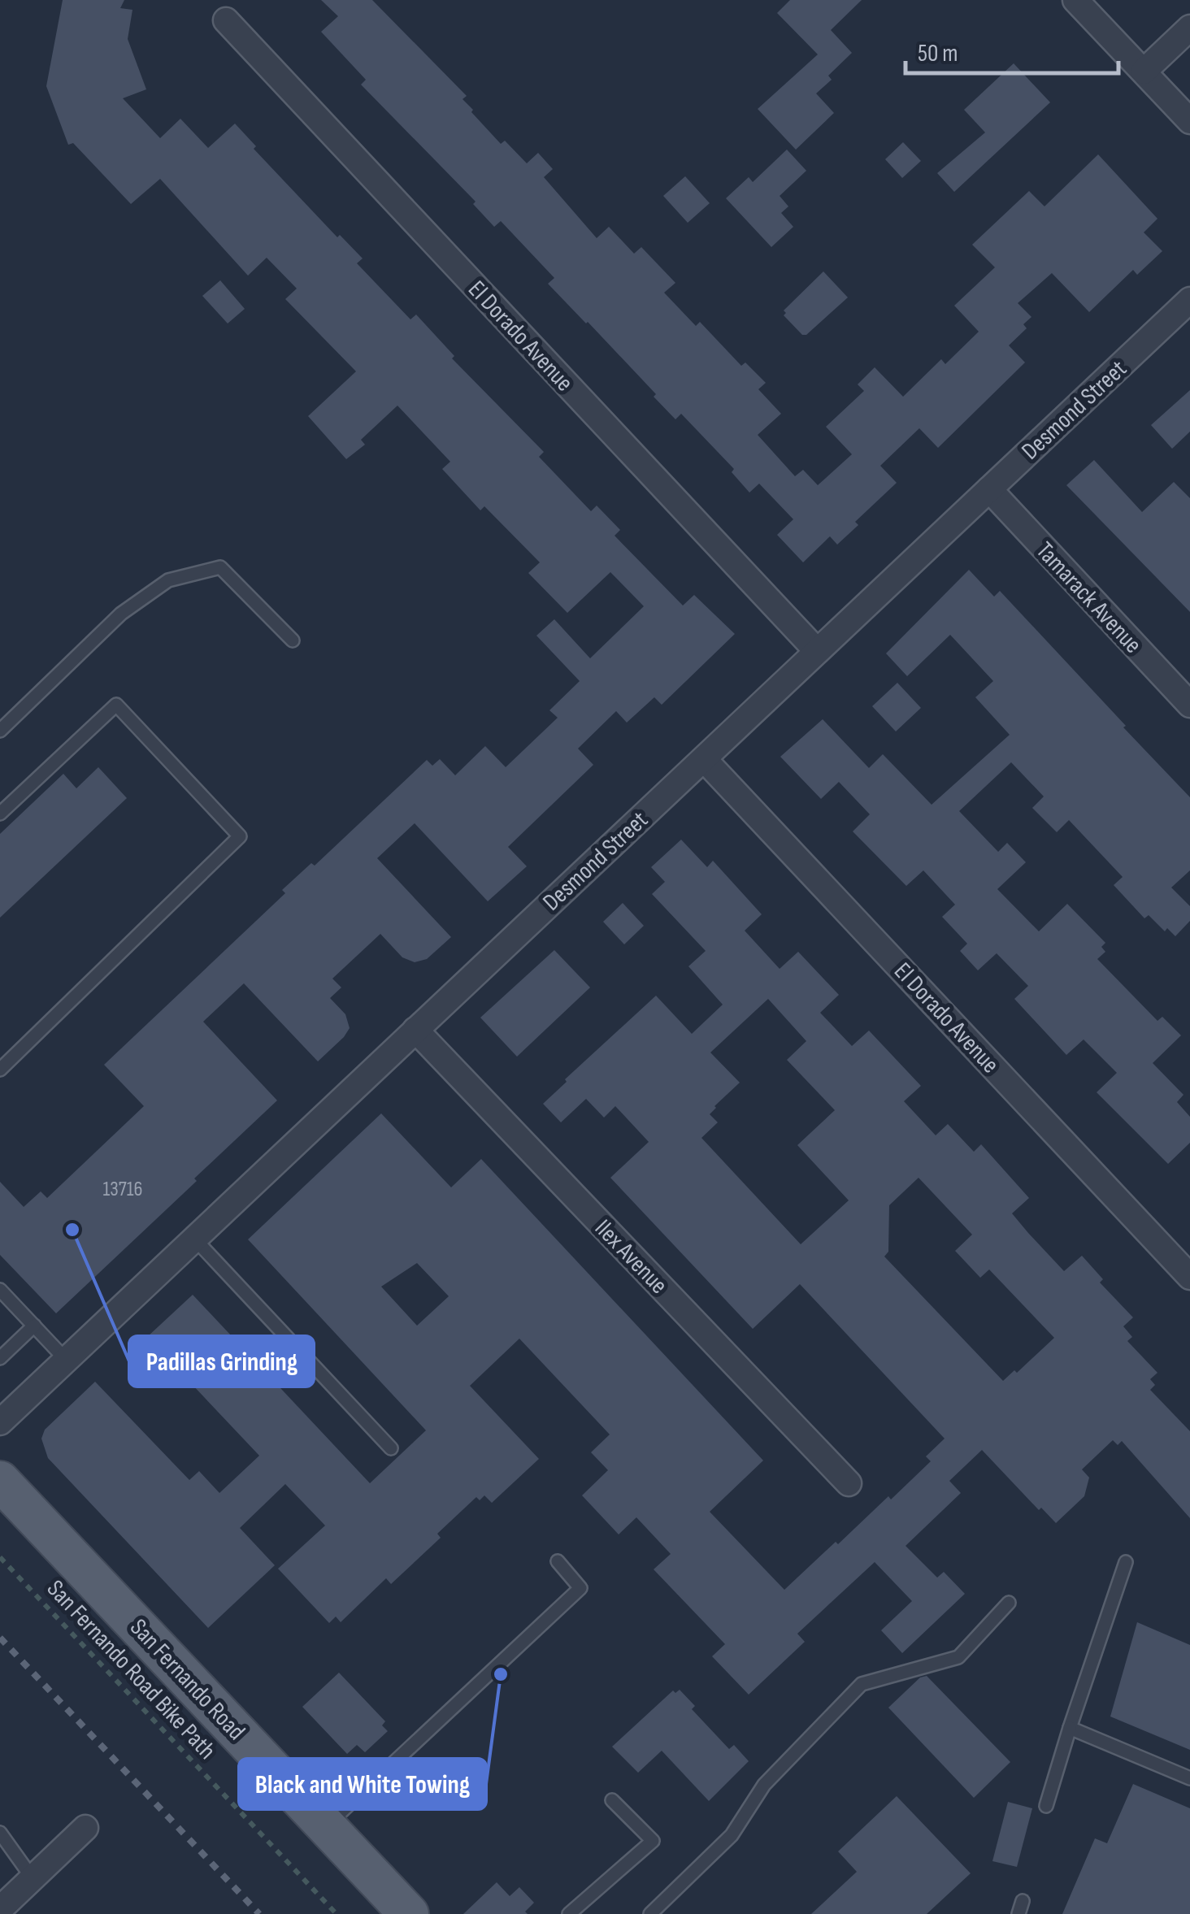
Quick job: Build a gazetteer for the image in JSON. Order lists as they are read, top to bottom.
{
  "streets": {
    "main road": ["San Fernando Road"],
    "street": [
      "El Dorado Avenue",
      "Desmond Street",
      "Tamarack Avenue",
      "Ilex Avenue"
    ],
    "path": ["San Fernando Road Bike Path"]
  },
  "crossings": [
    ["El Dorado Avenue", "Desmond Street"],
    ["Desmond Street", "Tamarack Avenue"],
    ["Desmond Street", "Ilex Avenue"]
  ],
  "places": ["Padillas Grinding", "Black and White Towing"],
  "house_numbers": ["13716"],
  "scale_bar": "50 m"
}
